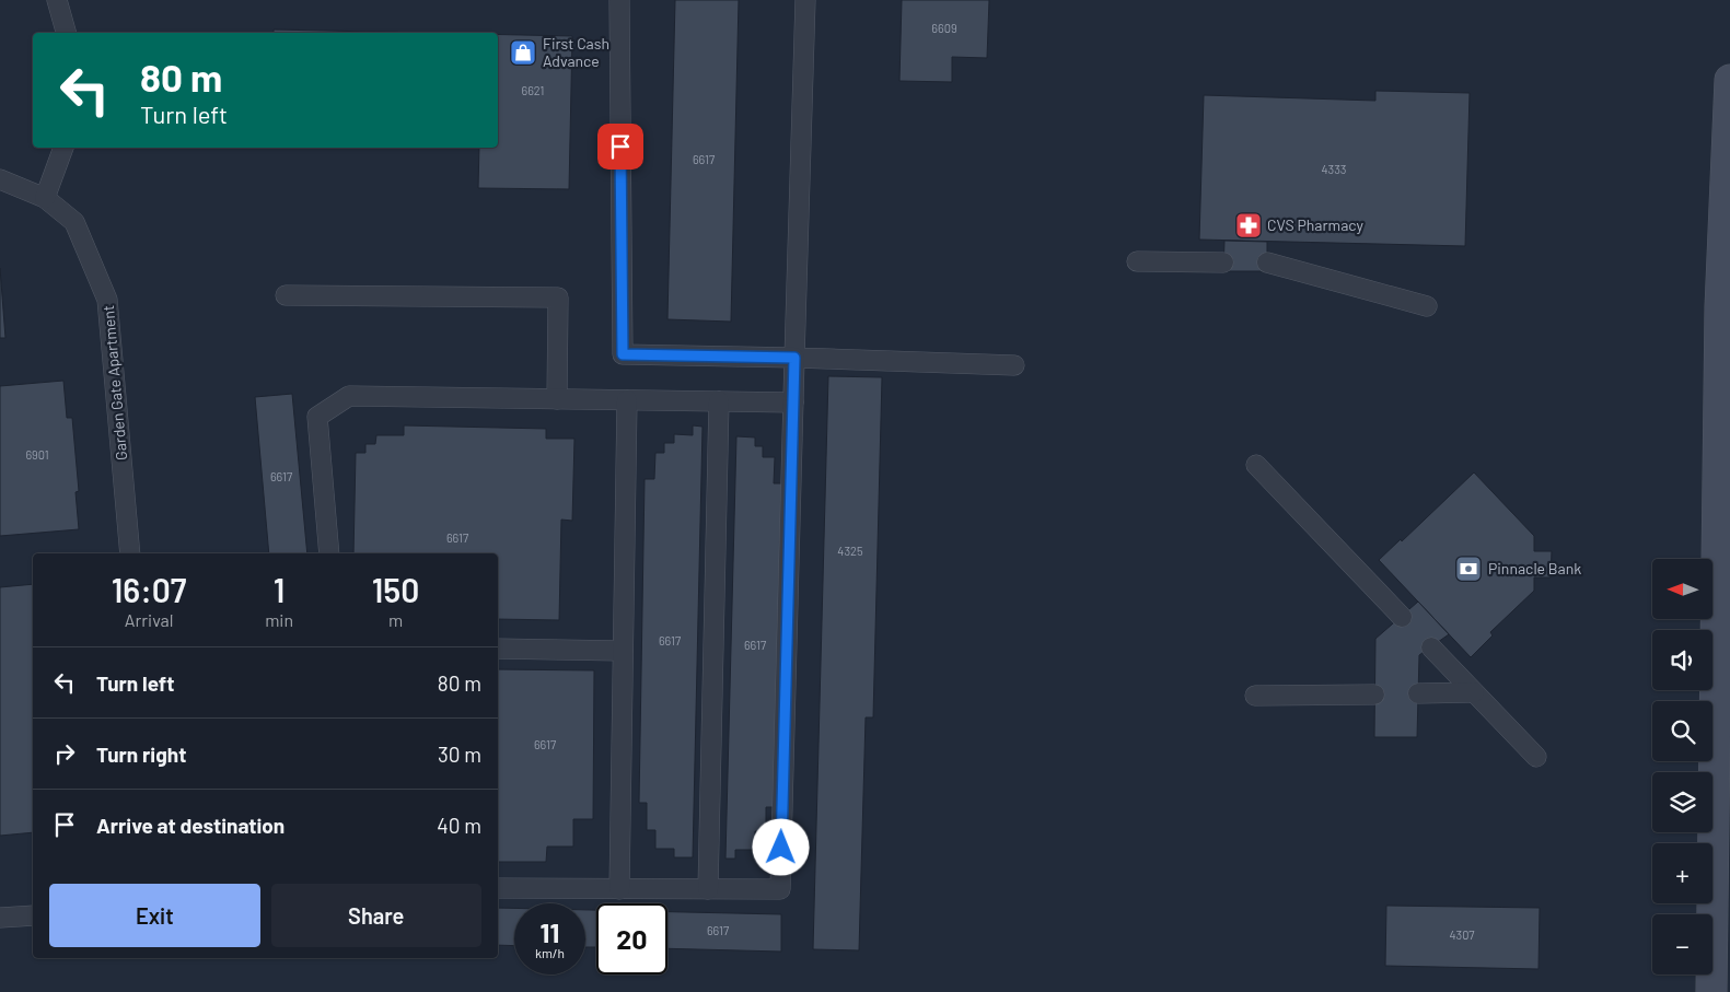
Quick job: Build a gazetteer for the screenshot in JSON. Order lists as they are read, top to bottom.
{
  "streets": {
    "lane": ["Garden Gate Apartment"]
  },
  "places": {
    "shop": ["First Cash Advance"],
    "pharmacy": ["CVS Pharmacy"],
    "bank": ["Pinnacle Bank"]
  },
  "house_numbers": [
    "6609",
    "6621",
    "6617",
    "4333",
    "6901",
    "6617",
    "6617",
    "4325",
    "6617",
    "6617",
    "6617",
    "6617",
    "4307"
  ],
  "north": "left",
  "page": {
    "turn": ["80 m", "Turn left"],
    "eta": [
      "16:07",
      "Arrival",
      "1",
      "min",
      "150",
      "m"
    ],
    "map_buttons": ["+", "−"],
    "list": [
      {
        "name": "Turn left",
        "value": "80 m"
      },
      {
        "name": "Turn right",
        "value": "30 m"
      },
      {
        "name": "Arrive at destination",
        "value": "40 m"
      }
    ],
    "buttons": ["Exit", "Share"],
    "speed": "11 km/h",
    "limit": "20"
  }
}
